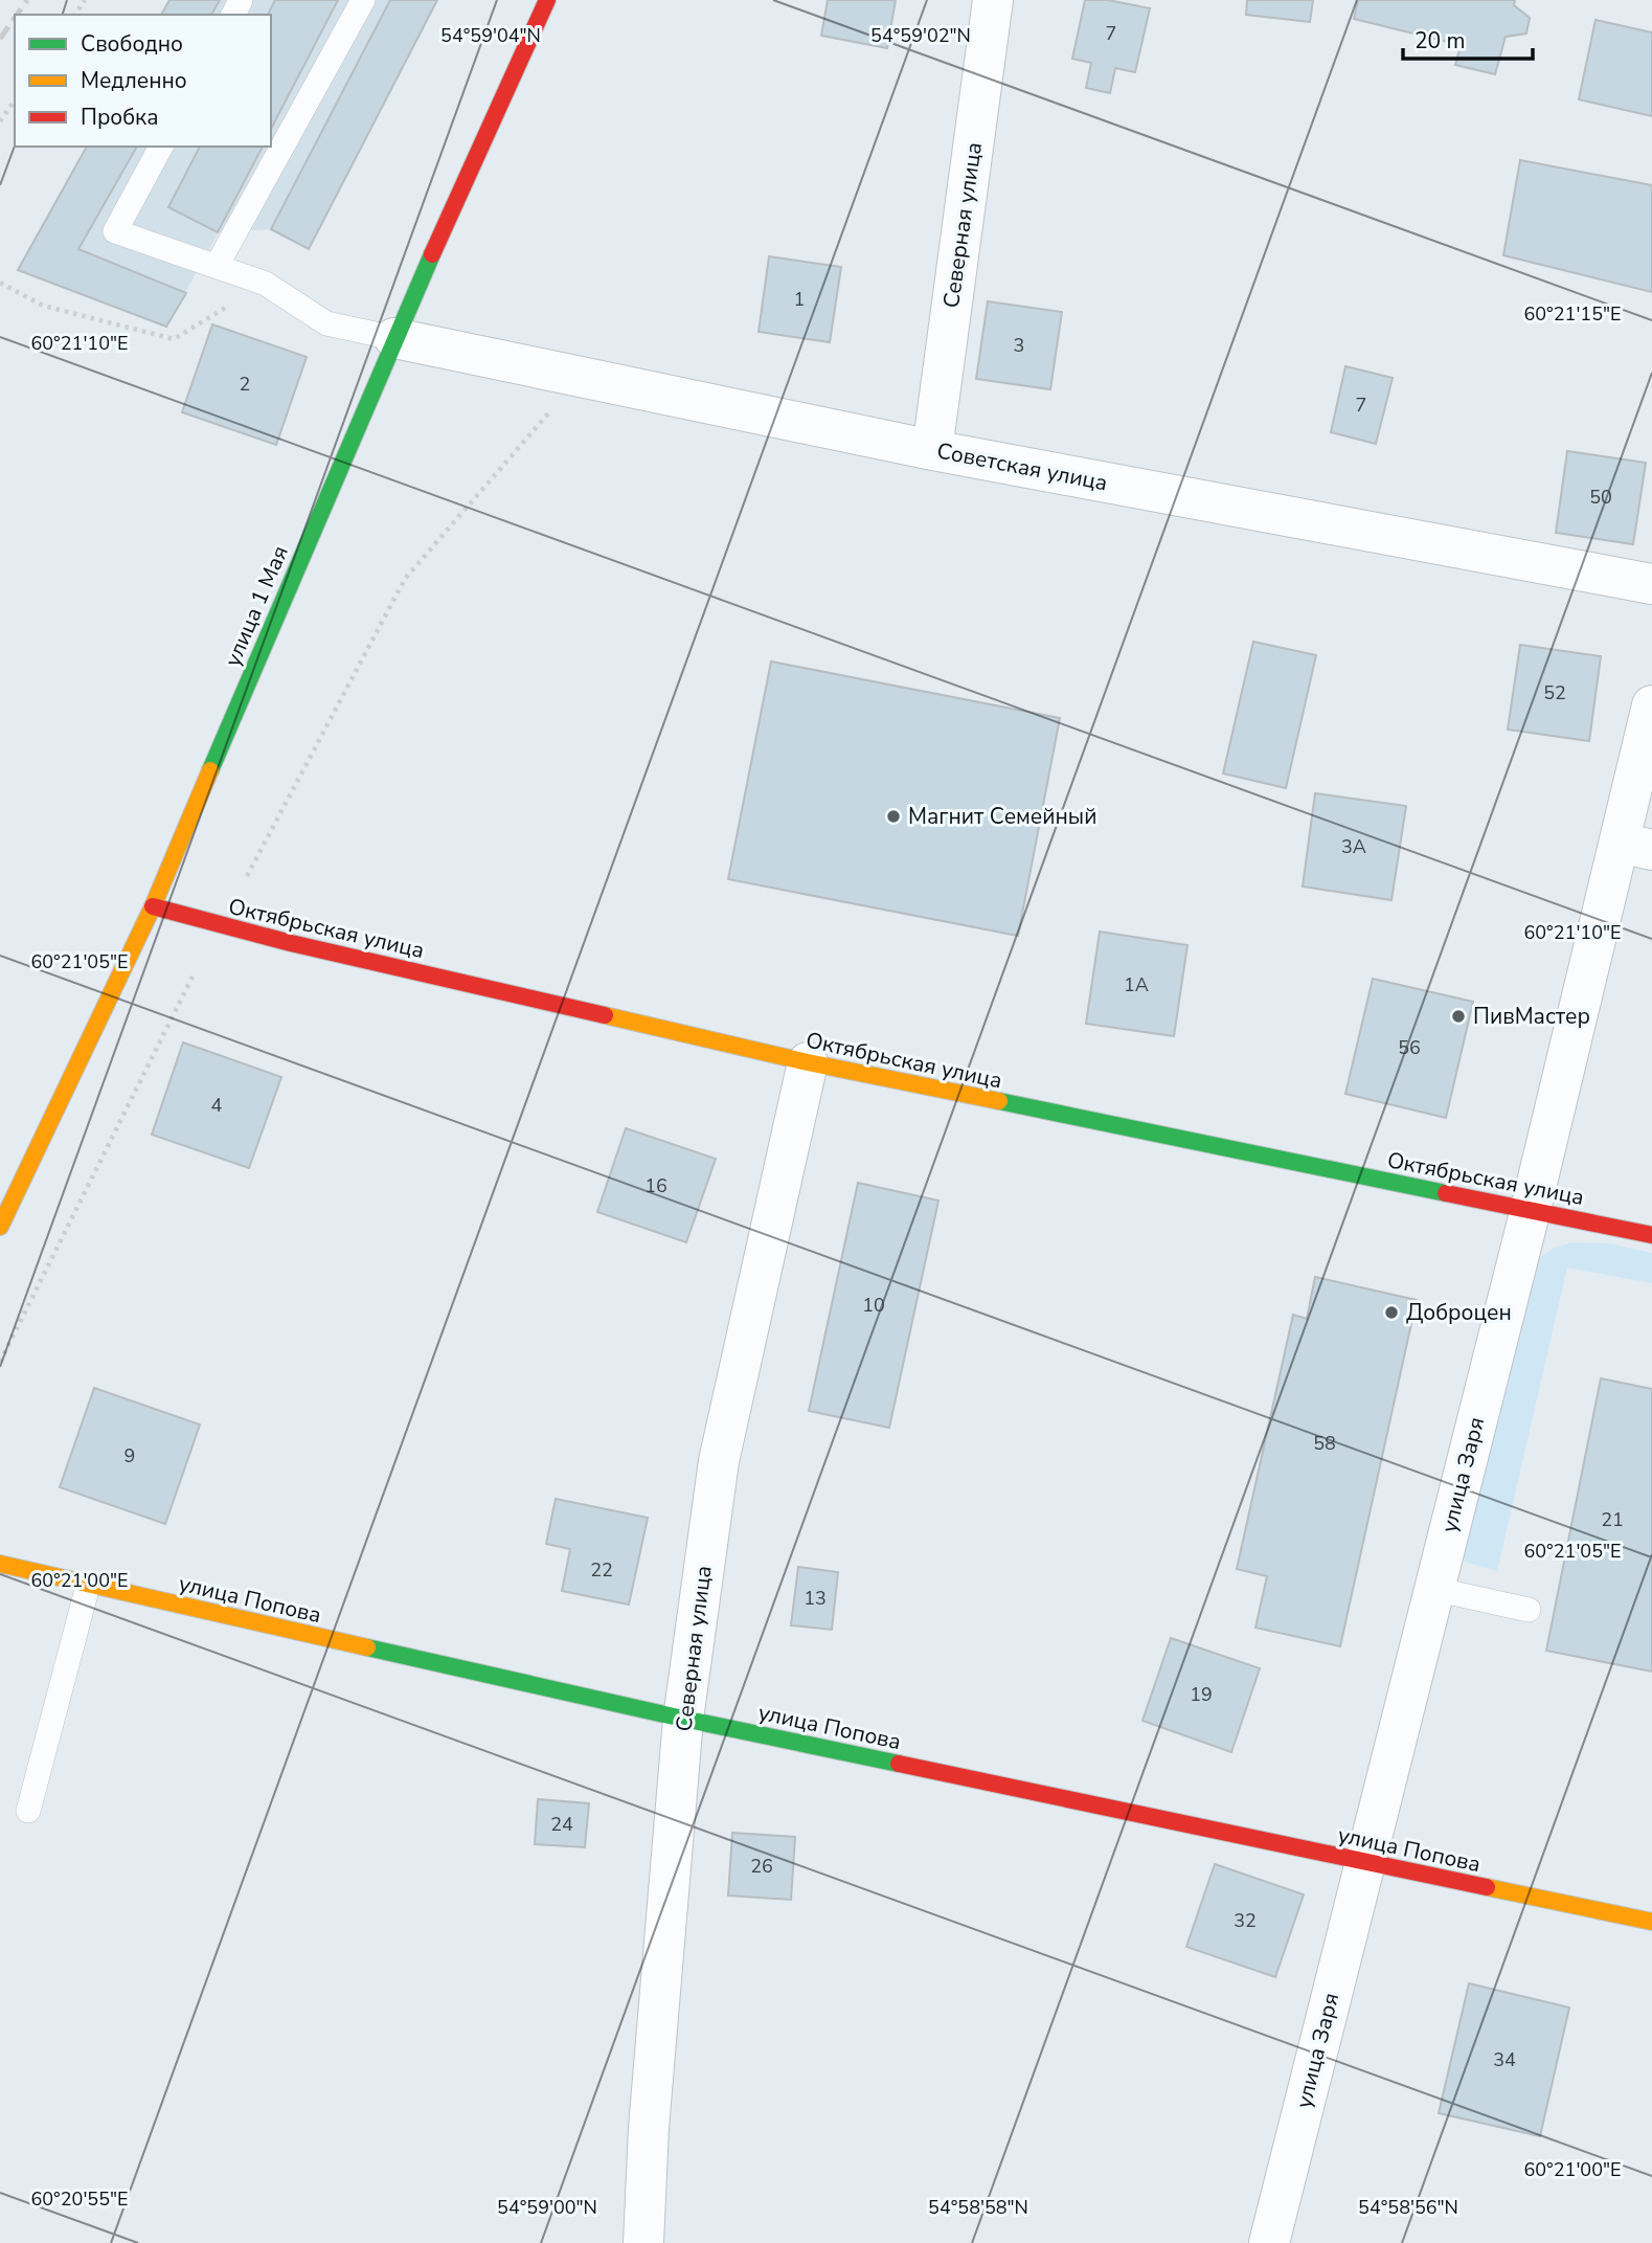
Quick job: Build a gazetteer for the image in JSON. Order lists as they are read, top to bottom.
{
  "streets": {
    "main road": ["улица 1 Мая", "Октябрьская улица", "улица Попова"],
    "street": ["Северная улица", "Советская улица", "улица Заря"]
  },
  "crossings": [
    ["Северная улица", "Советская улица"],
    ["Северная улица", "Октябрьская улица"],
    ["Северная улица", "улица Попова"],
    ["Советская улица", "улица 1 Мая"],
    ["улица 1 Мая", "Октябрьская улица"],
    ["Октябрьская улица", "улица Заря"],
    ["улица Заря", "улица Попова"]
  ],
  "places": ["Магнит Семейный", "ПивМастер", "Доброцен"],
  "house_numbers": [
    "7",
    "1",
    "3",
    "2",
    "7",
    "50",
    "52",
    "3А",
    "1А",
    "56",
    "4",
    "16",
    "10",
    "58",
    "9",
    "21",
    "22",
    "13",
    "19",
    "24",
    "26",
    "32",
    "34"
  ],
  "legend": ["Свободно", "Медленно", "Пробка"],
  "scale_bar": "20 m",
  "coordinates": [
    "54°59'04\"N",
    "54°59'02\"N",
    "60°21'15\"E",
    "60°21'10\"E",
    "60°21'05\"E",
    "60°21'00\"E",
    "60°20'55\"E",
    "54°59'00\"N",
    "54°58'58\"N",
    "54°58'56\"N"
  ]
}
